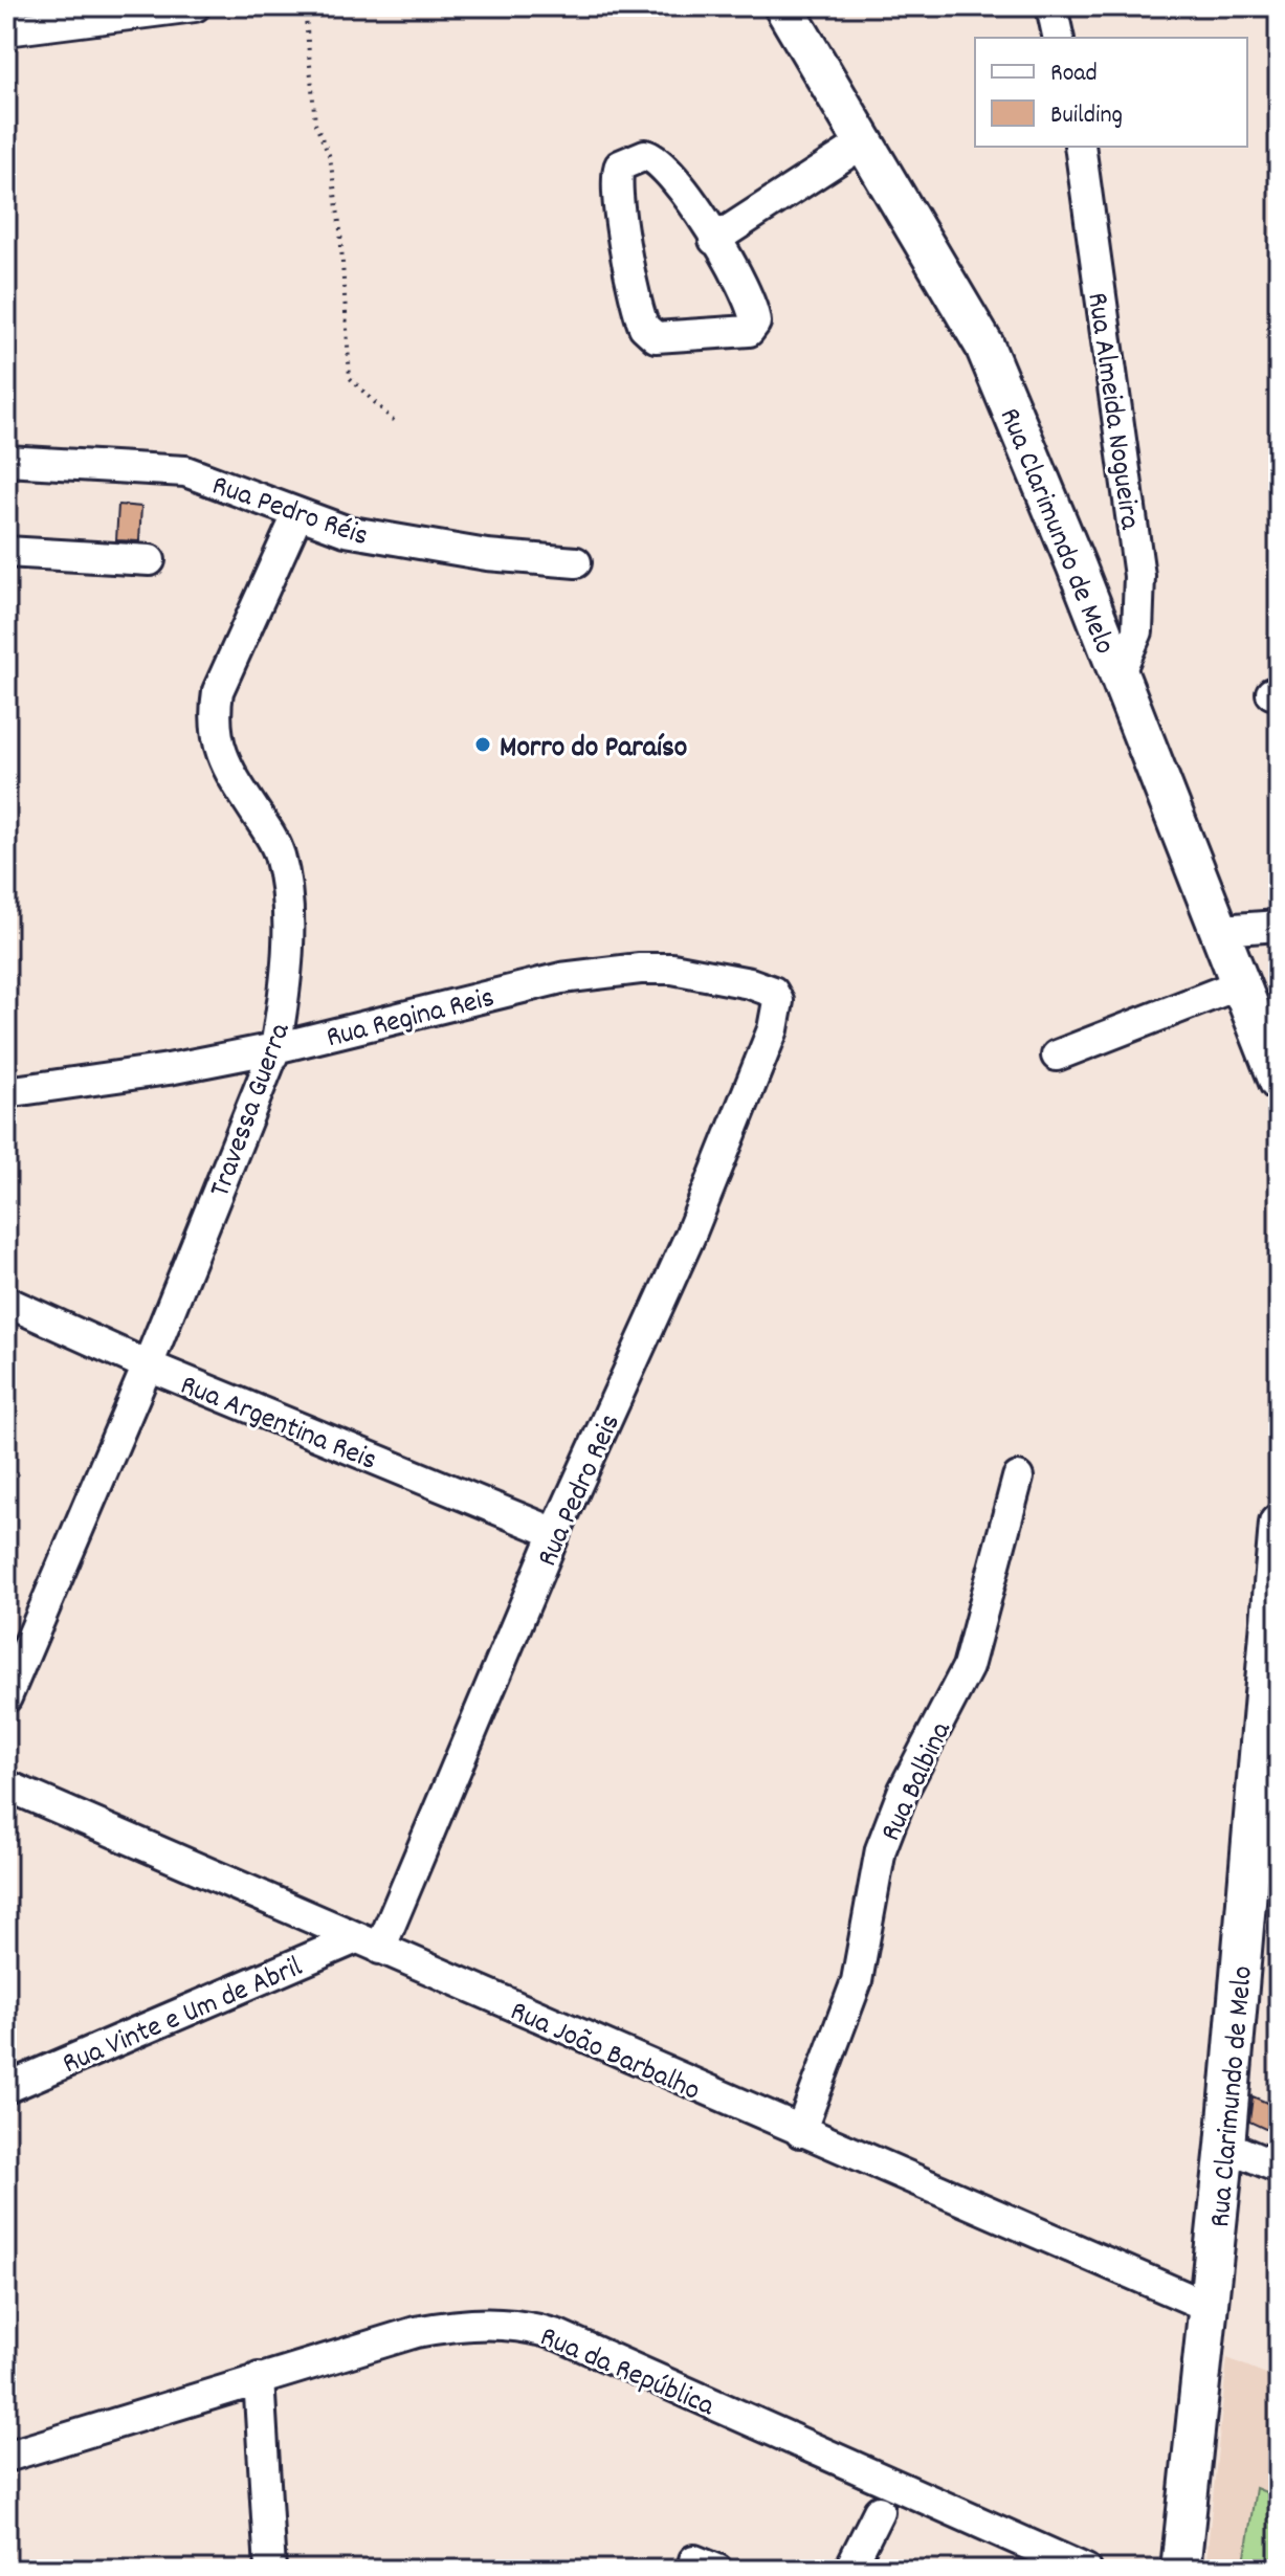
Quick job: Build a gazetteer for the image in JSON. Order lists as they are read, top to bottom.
{
  "streets": {
    "main road": ["Rua Clarimundo de Melo"],
    "street": [
      "Rua Almeida Nogueira",
      "Rua Pedro Réis",
      "Rua Regina Reis",
      "Travessa Guerra",
      "Rua Argentina Reis",
      "Rua Pedro Reis",
      "Rua Balbina",
      "Rua Vinte e Um de Abril",
      "Rua João Barbalho",
      "Rua da República"
    ]
  },
  "crossings": [
    ["Rua Almeida Nogueira", "Rua Clarimundo de Melo"],
    ["Rua Pedro Réis", "Travessa Guerra"],
    ["Rua Clarimundo de Melo", "Rua João Barbalho"],
    ["Rua Regina Reis", "Travessa Guerra"],
    ["Rua Regina Reis", "Rua Pedro Reis"],
    ["Travessa Guerra", "Rua Argentina Reis"],
    ["Rua Argentina Reis", "Rua Pedro Reis"],
    ["Rua Pedro Reis", "Rua Vinte e Um de Abril"],
    ["Rua Pedro Reis", "Rua João Barbalho"],
    ["Rua Balbina", "Rua João Barbalho"],
    ["Rua Vinte e Um de Abril", "Rua João Barbalho"]
  ],
  "places": ["Morro do Paraíso"],
  "legend": ["Road", "Building"]
}
